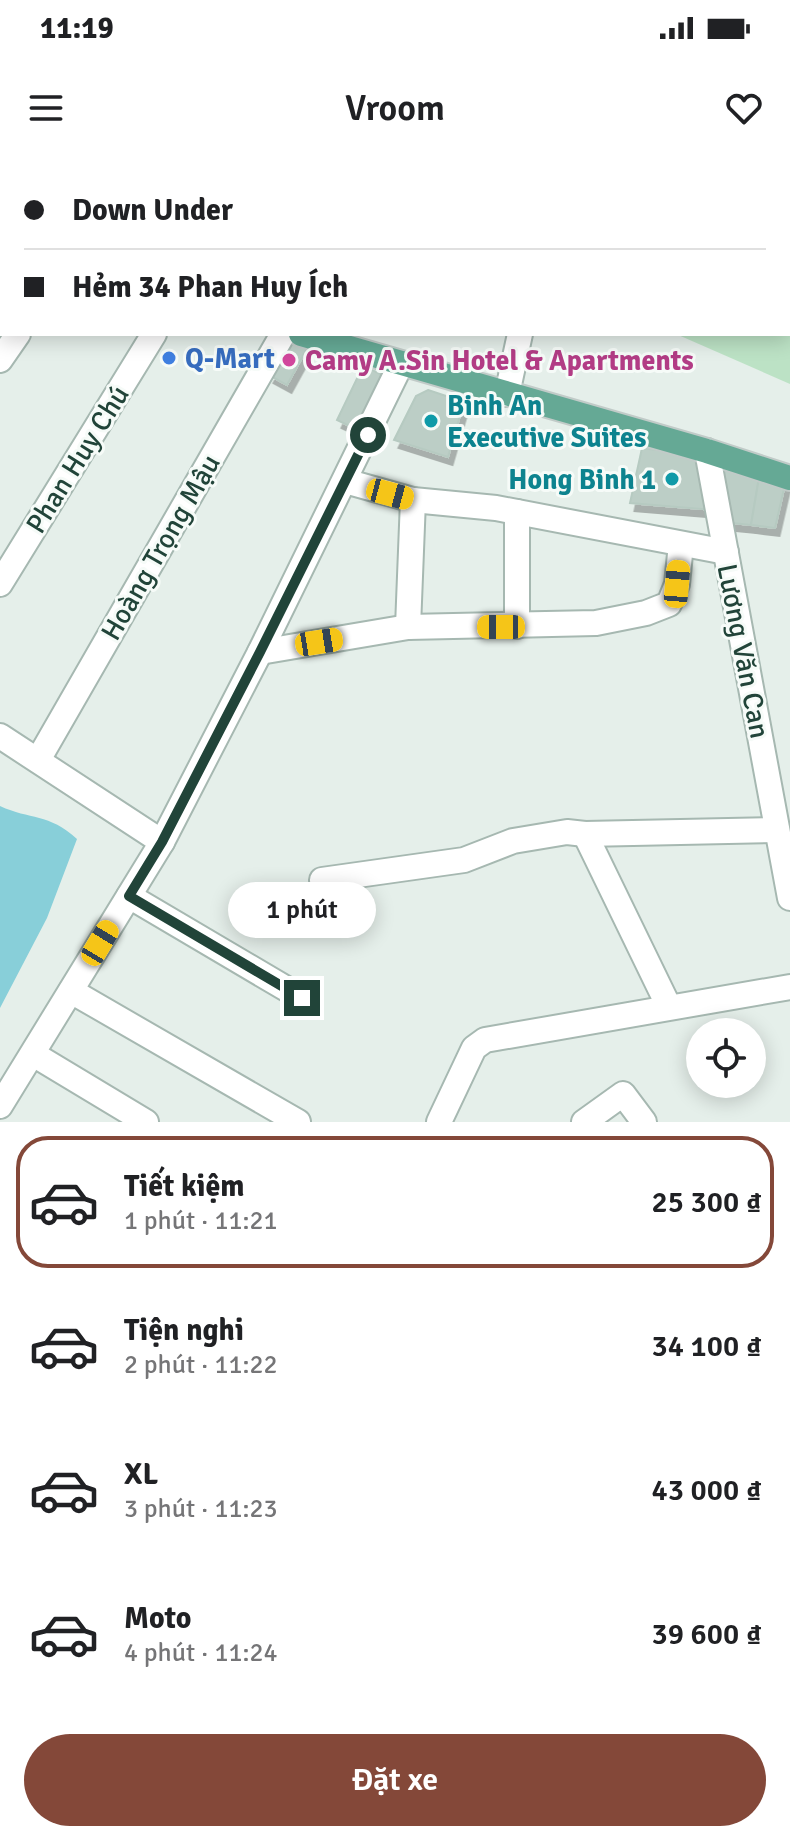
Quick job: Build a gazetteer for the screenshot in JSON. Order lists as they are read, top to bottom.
{
  "streets": {
    "street": ["Phan Huy Chú", "Hoàng Trọng Mậu", "Lương Văn Can"]
  },
  "places": [
    "Q-Mart",
    "Camy A.Sin Hotel & Apartments",
    "Binh An Executive Suites",
    "Hong Binh 1"
  ],
  "page": {
    "status": "11:19",
    "header": "Vroom",
    "banner": ["Down Under", "Hẻm 34 Phan Huy Ích"],
    "bubble": "1 phút",
    "list": [
      {
        "name": "Tiết kiệm",
        "note": "1 phút · 11:21",
        "value": "25 300 ₫"
      },
      {
        "name": "Tiện nghi",
        "note": "2 phút · 11:22",
        "value": "34 100 ₫"
      },
      {
        "name": "XL",
        "note": "3 phút · 11:23",
        "value": "43 000 ₫"
      },
      {
        "name": "Moto",
        "note": "4 phút · 11:24",
        "value": "39 600 ₫"
      }
    ],
    "buttons": "Đặt xe"
  }
}
